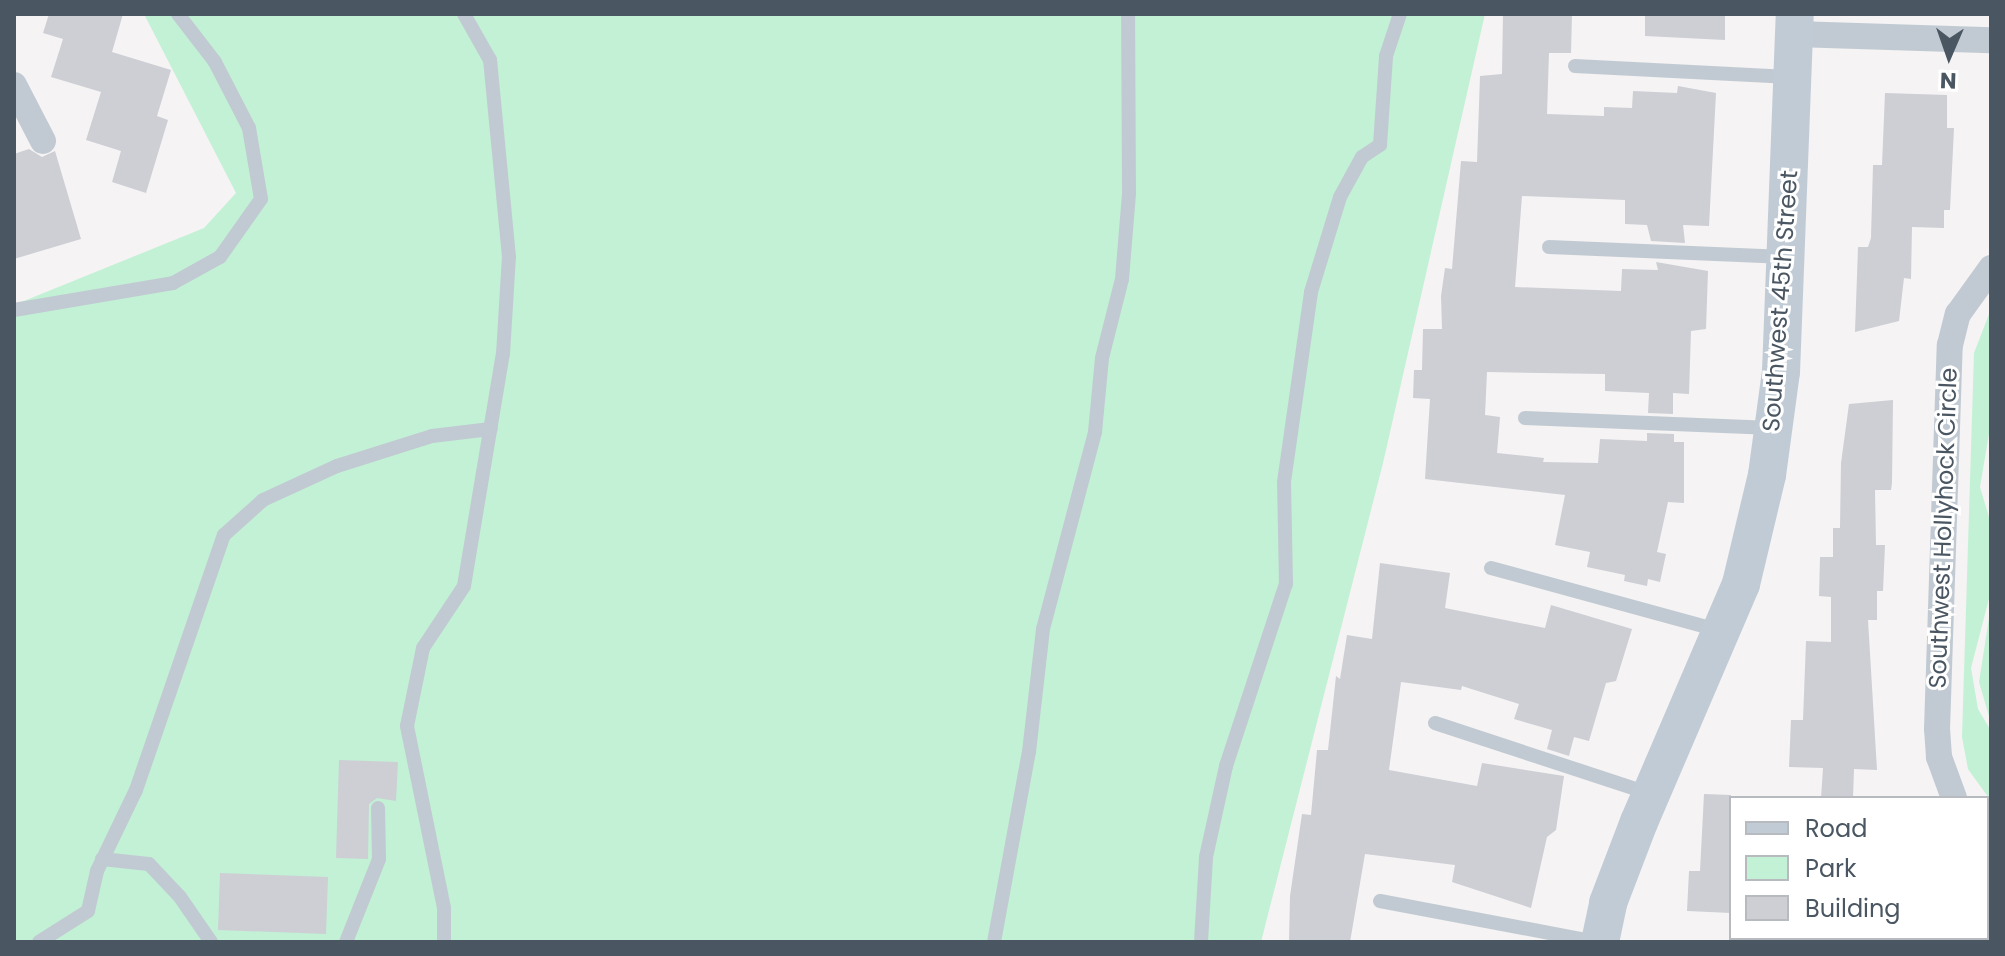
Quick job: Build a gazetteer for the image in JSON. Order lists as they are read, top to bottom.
{
  "streets": {
    "street": ["Southwest 45th Street", "Southwest Hollyhock Circle"]
  },
  "legend": ["Road", "Park", "Building"],
  "north": "bottom"
}
